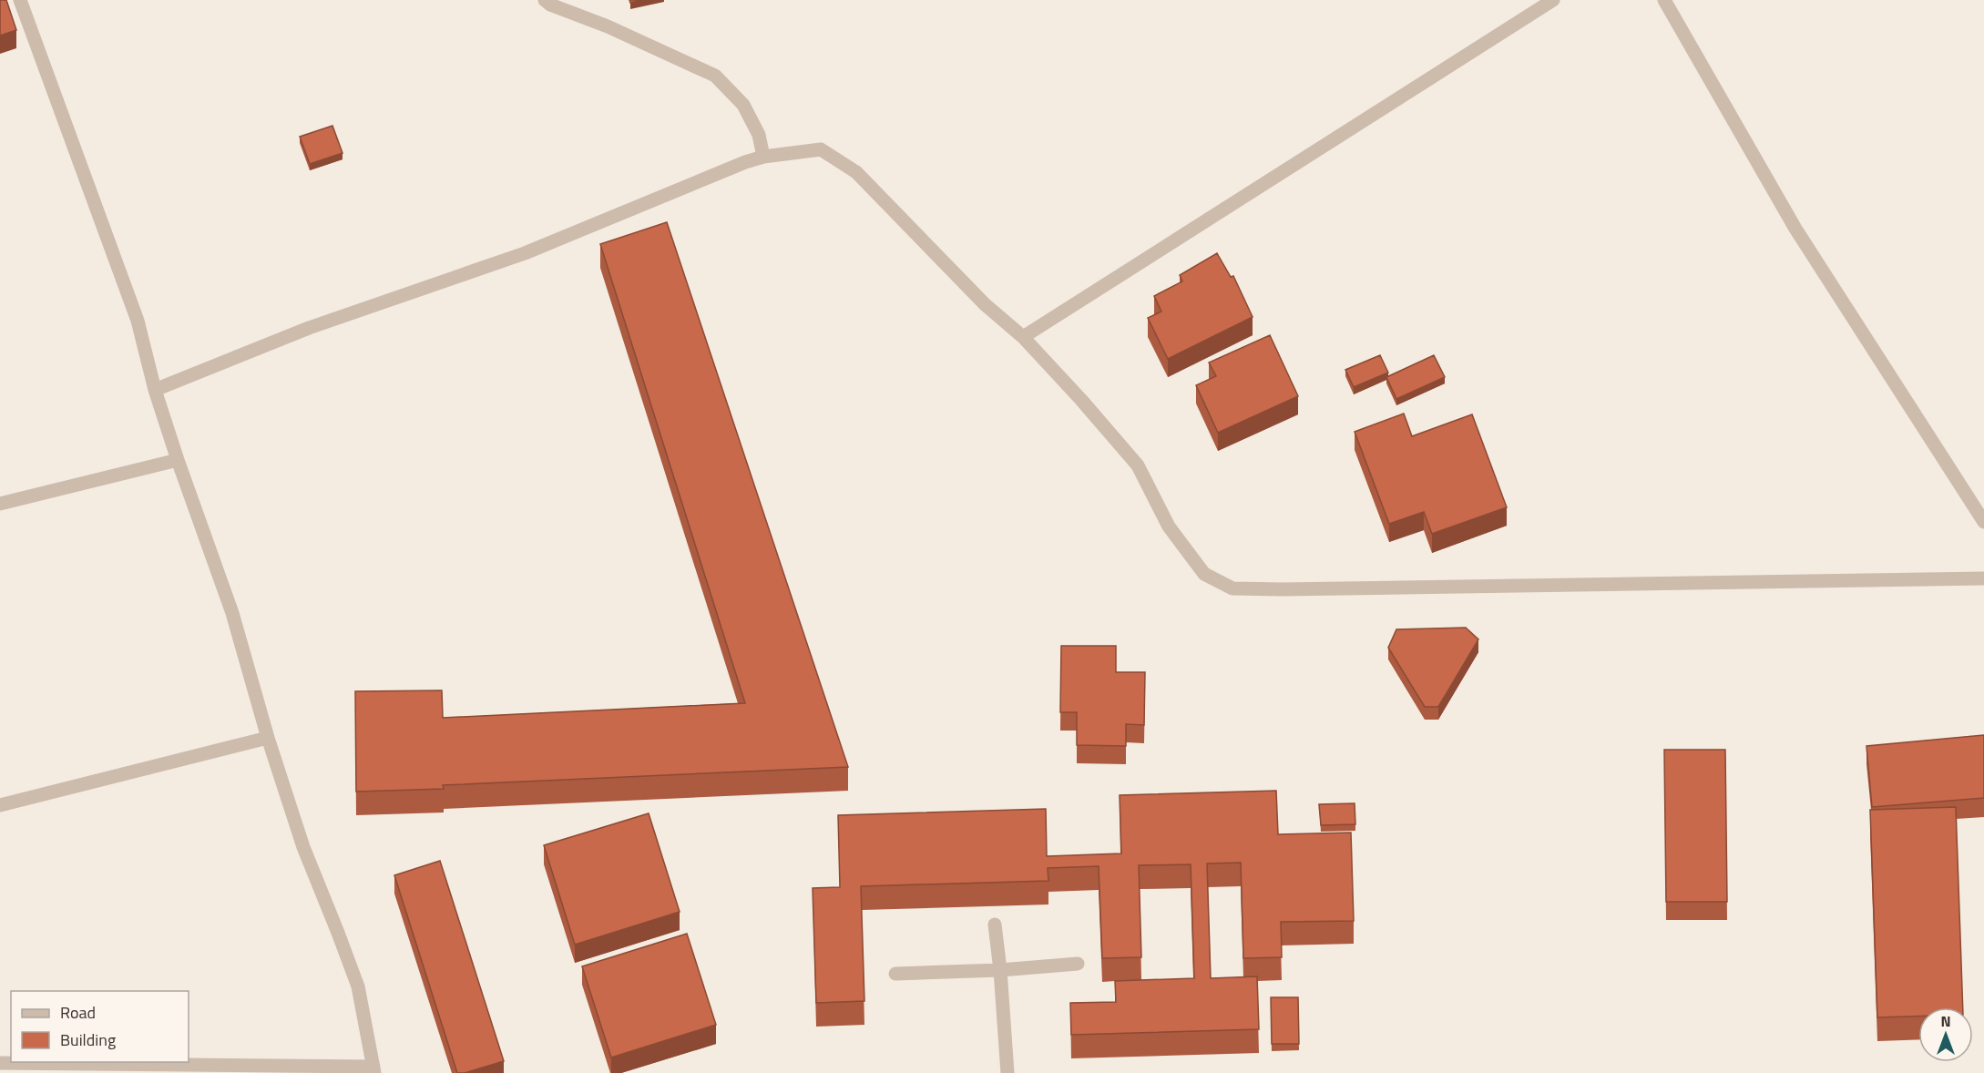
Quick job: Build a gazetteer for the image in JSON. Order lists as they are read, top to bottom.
{
  "legend": ["Road", "Building"],
  "north": "top"
}
